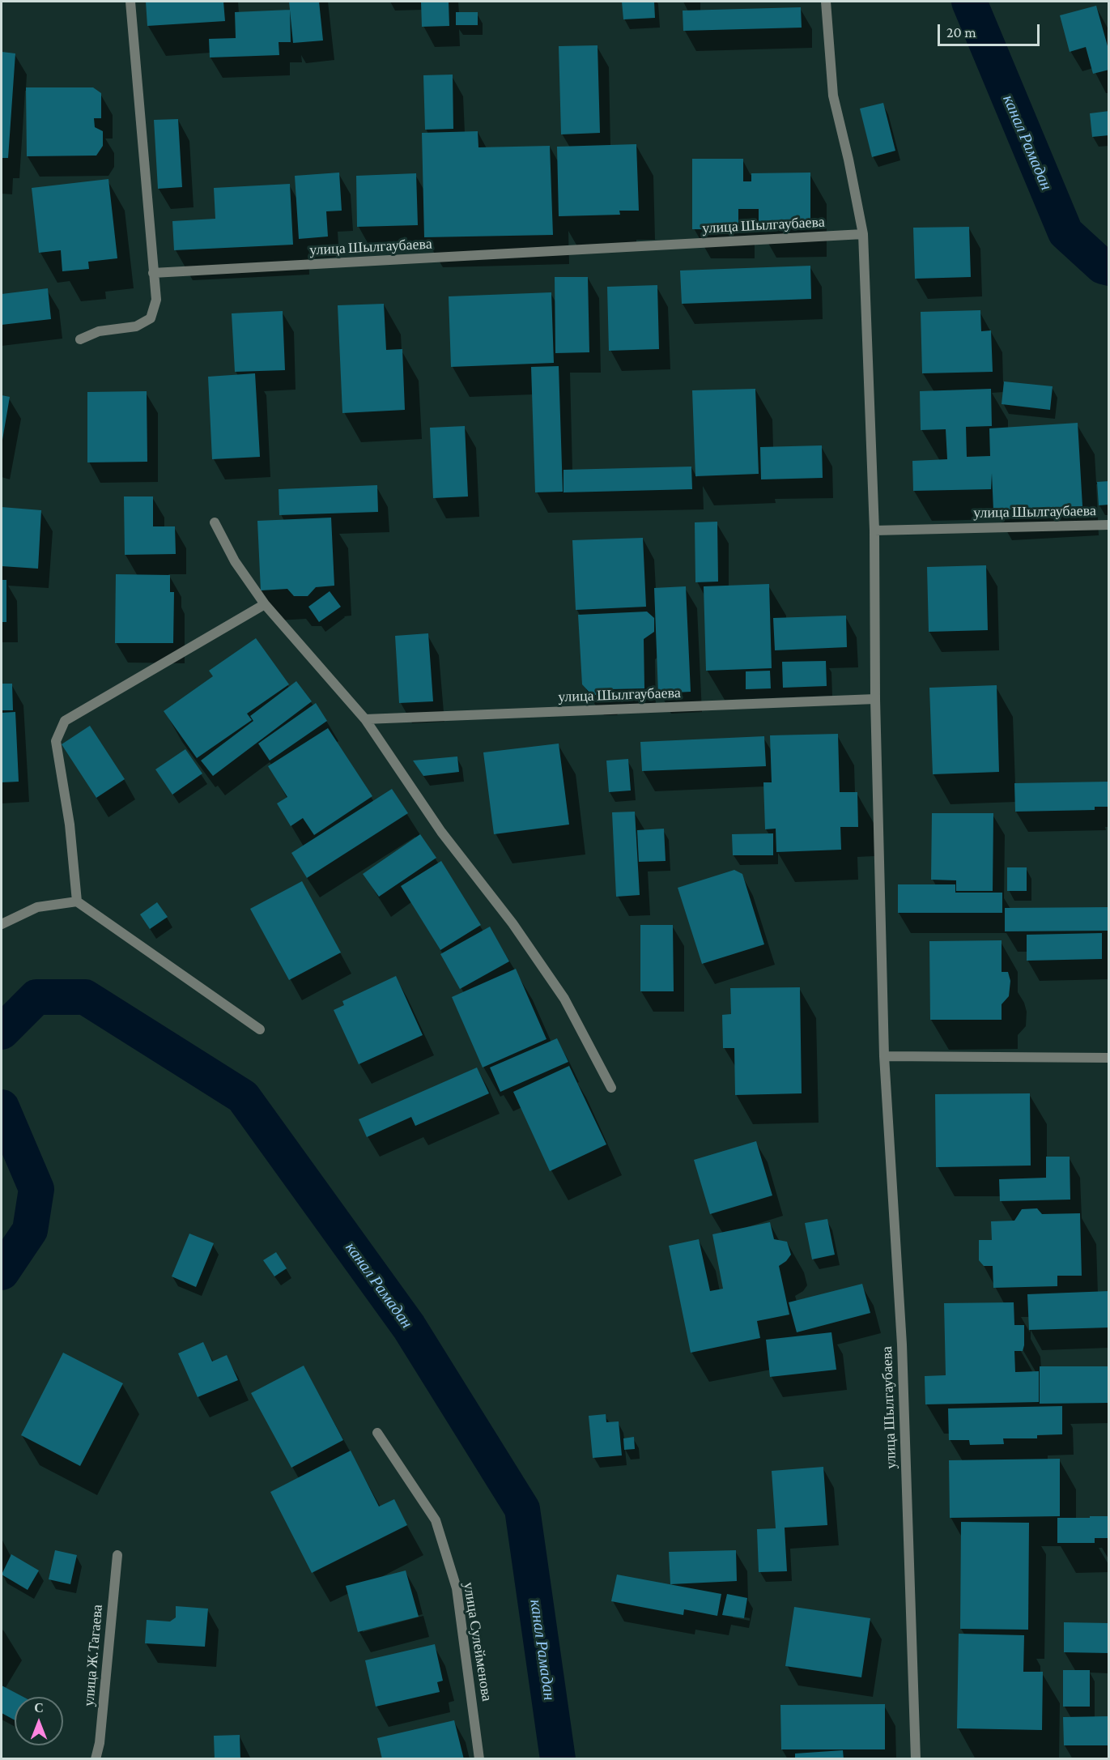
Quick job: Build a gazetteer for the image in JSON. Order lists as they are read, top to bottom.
{
  "streets": {
    "street": ["улица Шылгаубаева", "улица Сулейменова", "улица Ж.Тагаева"]
  },
  "water": ["канал Рамадан"],
  "scale_bar": "20 m",
  "north": "top"
}
